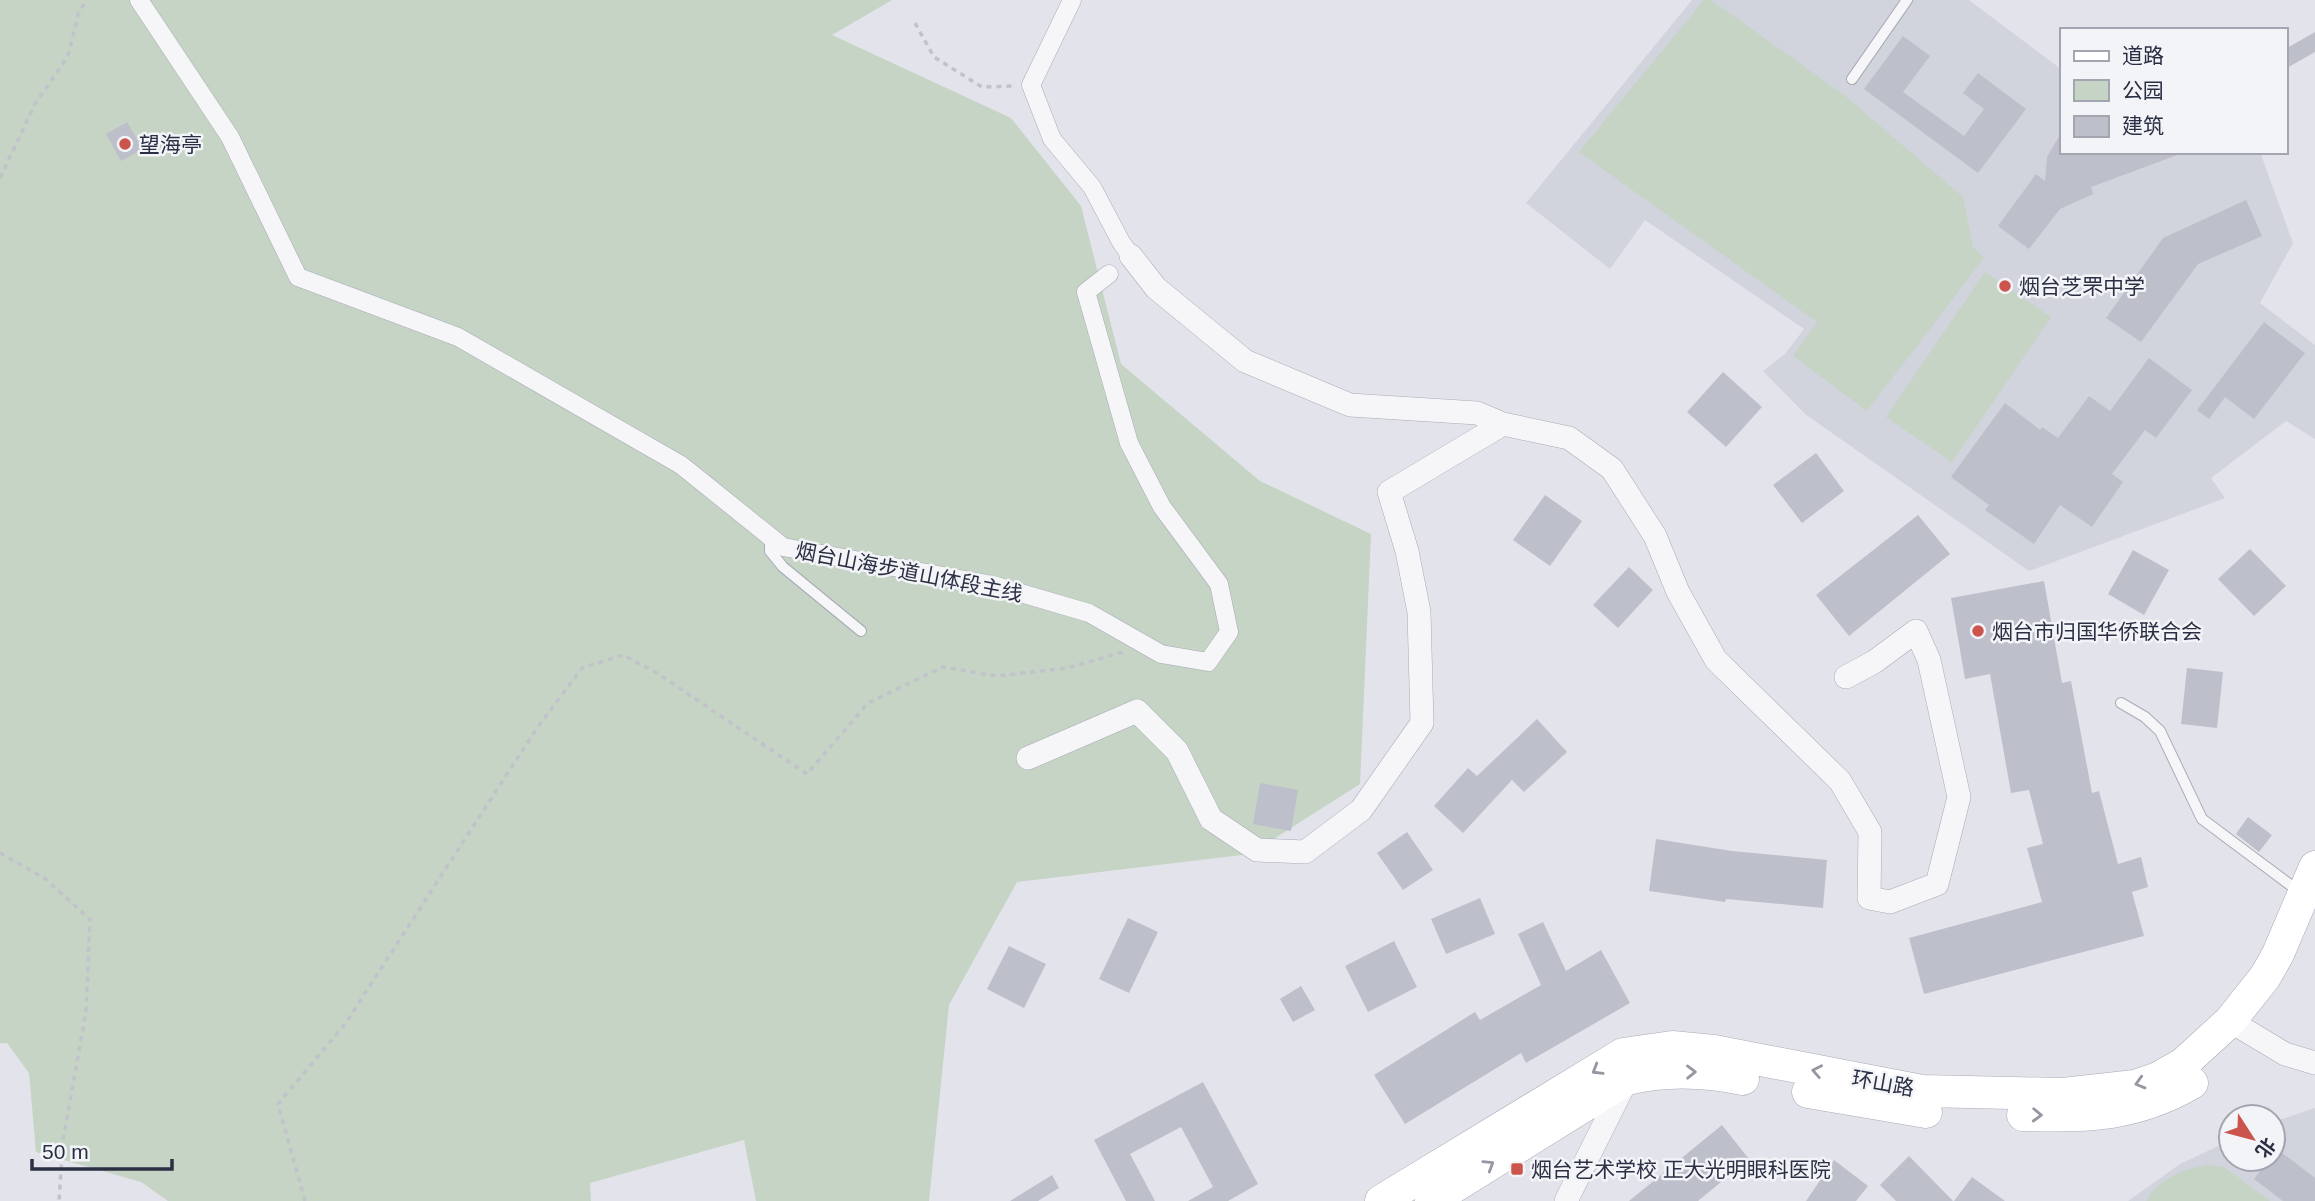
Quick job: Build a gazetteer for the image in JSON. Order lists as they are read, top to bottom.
{
  "streets": {
    "main road": ["环山路"],
    "street": ["烟台山海步道山体段主线"]
  },
  "places": {
    "other": ["望海亭", "烟台芝罘中学", "烟台市归国华侨联合会"],
    "transit": ["烟台艺术学校 正大光明眼科医院"]
  },
  "legend": ["道路", "公园", "建筑"],
  "scale_bar": "50 m",
  "north": "bottom right"
}
